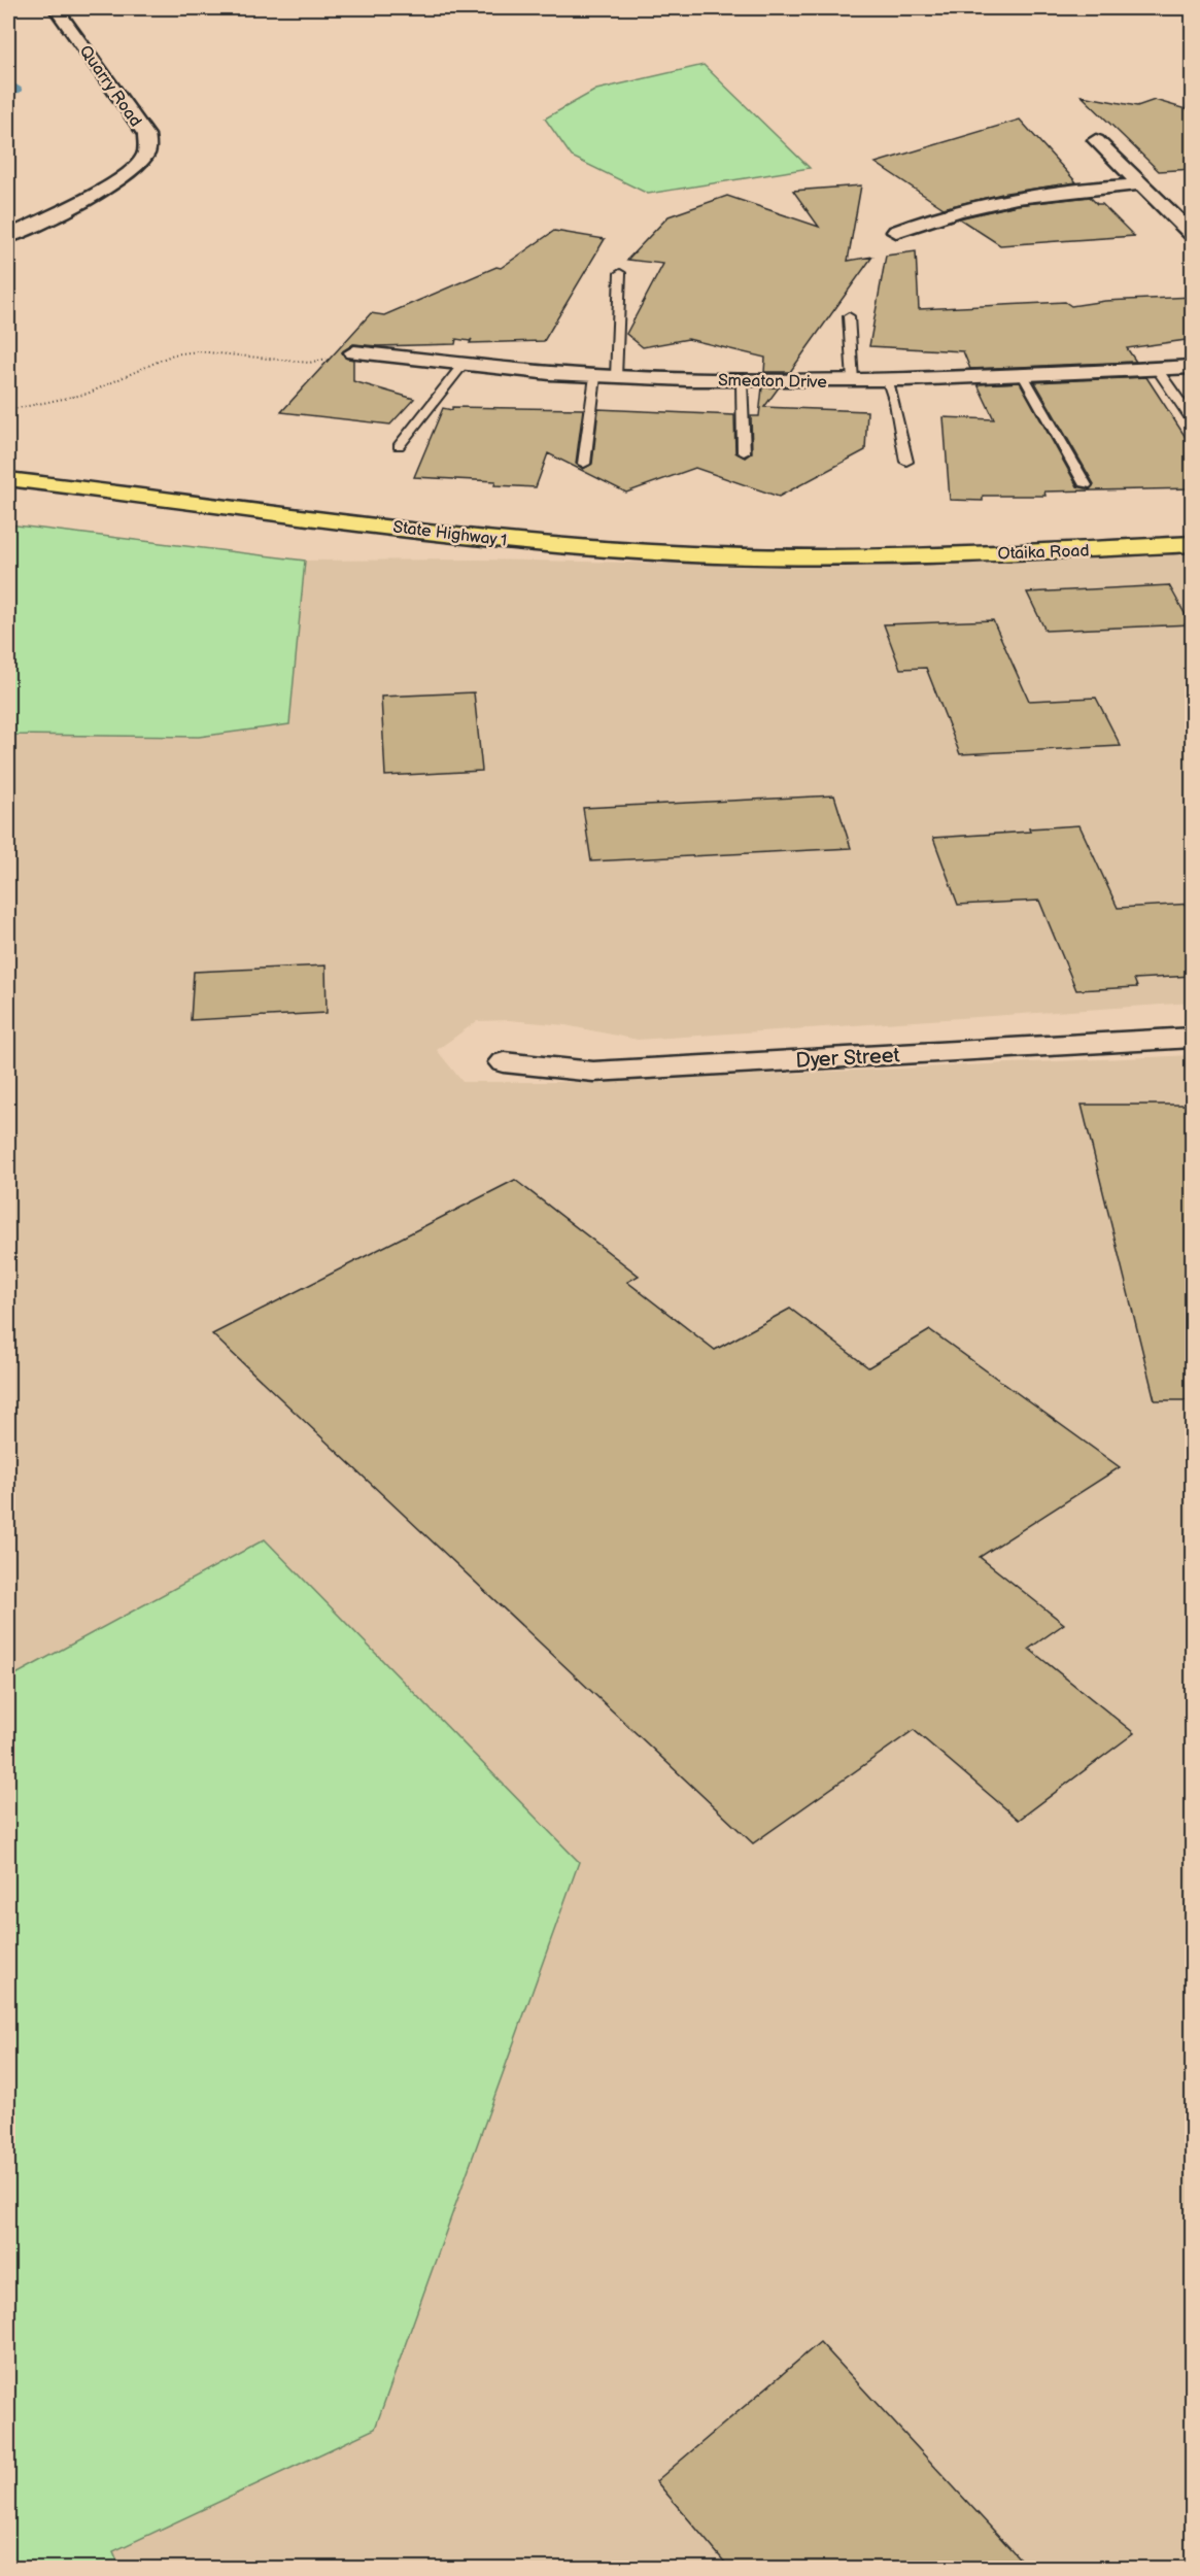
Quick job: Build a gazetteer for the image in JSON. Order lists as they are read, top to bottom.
{
  "streets": {
    "highway": ["State Highway 1", "Otaika Road"],
    "street": ["Quarry Road", "Smeaton Drive", "Dyer Street"]
  },
  "crossings": [
    ["State Highway 1", "Otaika Road"]
  ]
}
